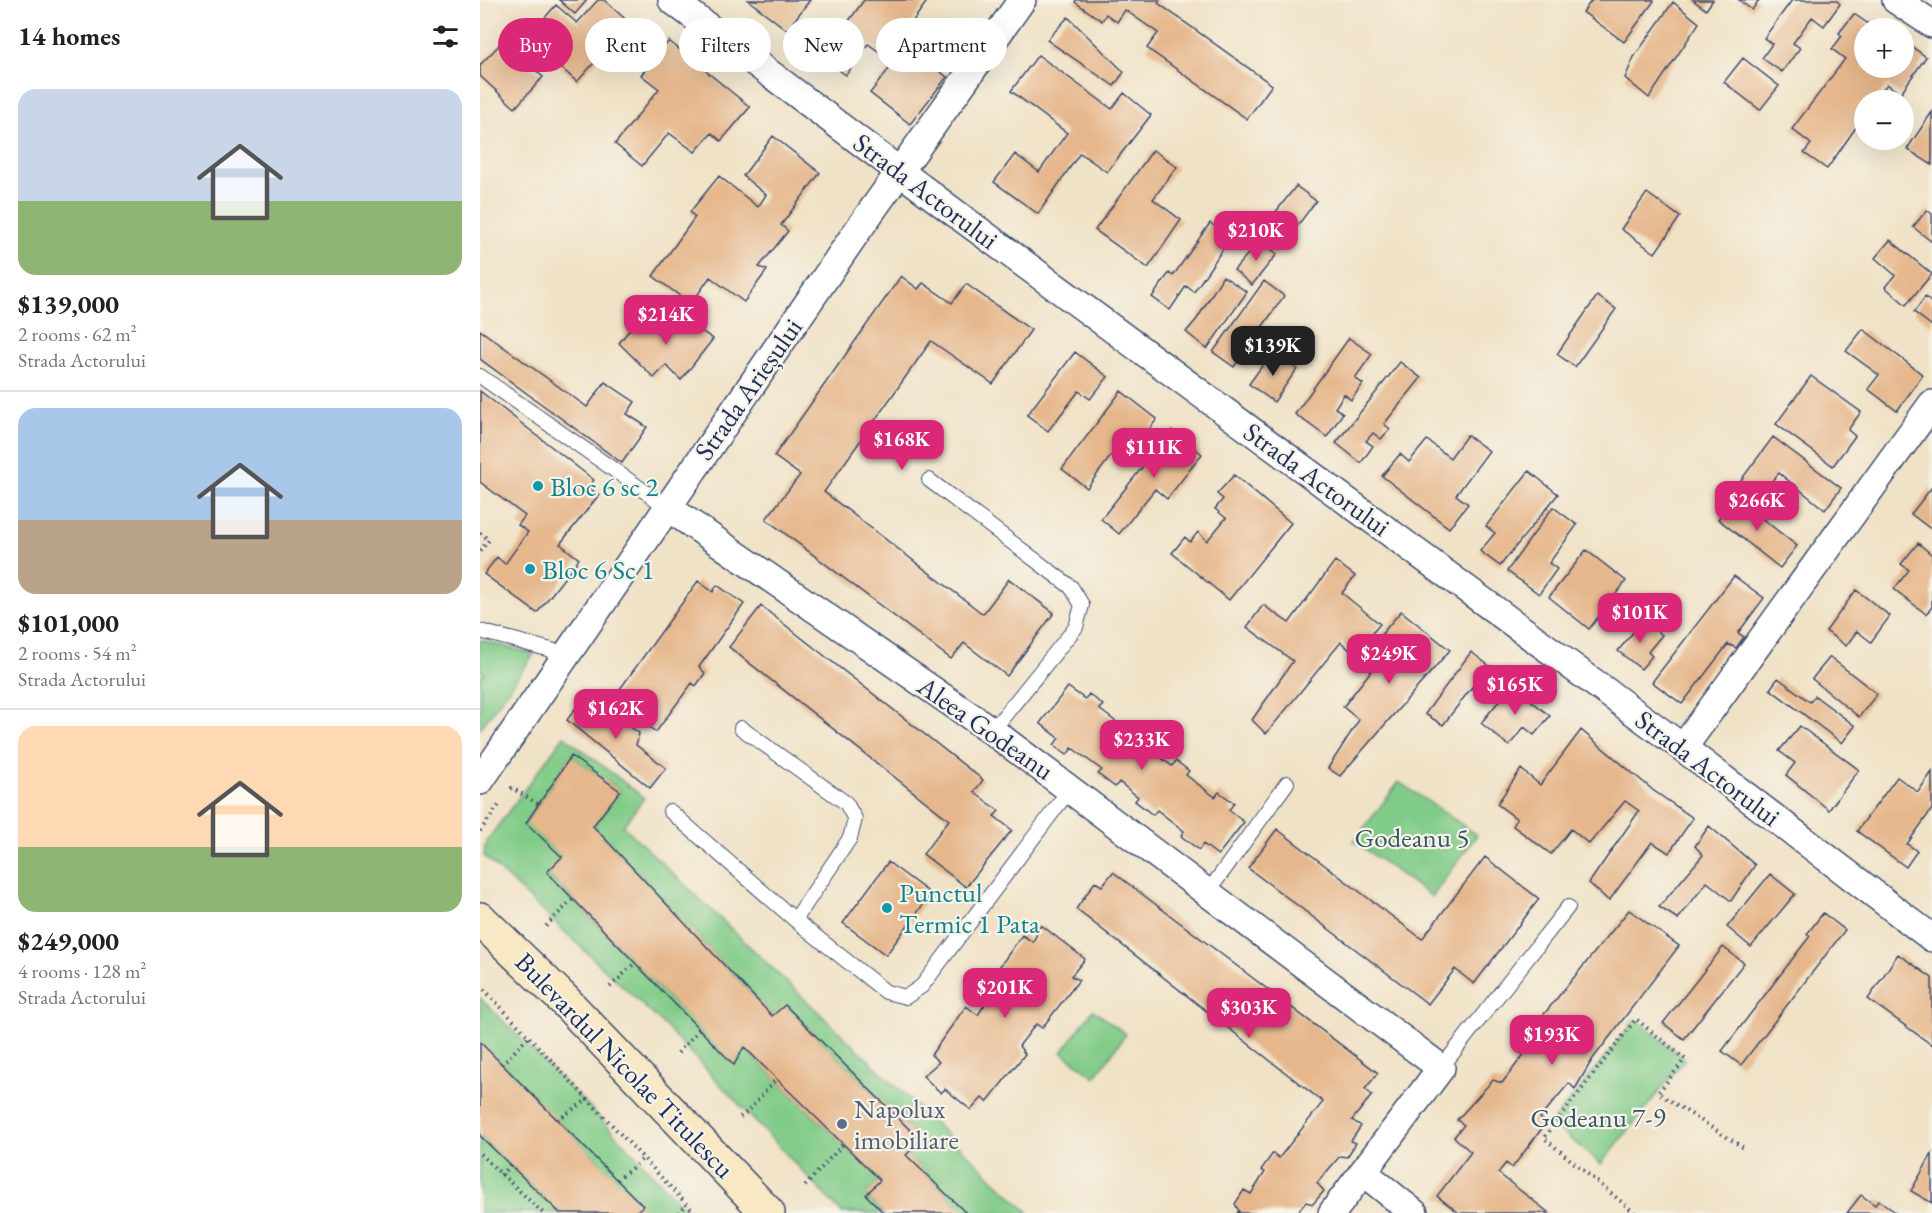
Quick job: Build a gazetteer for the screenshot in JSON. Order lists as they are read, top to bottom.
{
  "streets": {
    "main road": ["Bulevardul Nicolae Titulescu"],
    "street": ["Strada Actorului", "Strada Arieșului", "Aleea Godeanu"]
  },
  "crossings": [
    ["Strada Actorului", "Strada Arieșului"],
    ["Strada Arieșului", "Aleea Godeanu"]
  ],
  "parks": ["Godeanu 5", "Godeanu 7-9"],
  "places": [
    "Bloc 6 sc 2",
    "Bloc 6 Sc 1",
    "Punctul Termic 1 Pata",
    "Napolux imobiliare"
  ],
  "page": {
    "heading": "14 homes",
    "map_buttons": ["+", "−"],
    "chip": [
      "Buy",
      "Rent",
      "Filters",
      "New",
      "Apartment"
    ],
    "list": [
      {
        "name": "$139,000",
        "note": "2 rooms · 62 m² · Strada Actorului"
      },
      {
        "name": "$101,000",
        "note": "2 rooms · 54 m² · Strada Actorului"
      },
      {
        "name": "$249,000",
        "note": "4 rooms · 128 m² · Strada Actorului"
      }
    ],
    "price": [
      "$210K",
      "$214K",
      "$139K",
      "$168K",
      "$111K",
      "$266K",
      "$101K",
      "$249K",
      "$165K",
      "$162K",
      "$233K",
      "$201K",
      "$303K",
      "$193K"
    ]
  }
}
